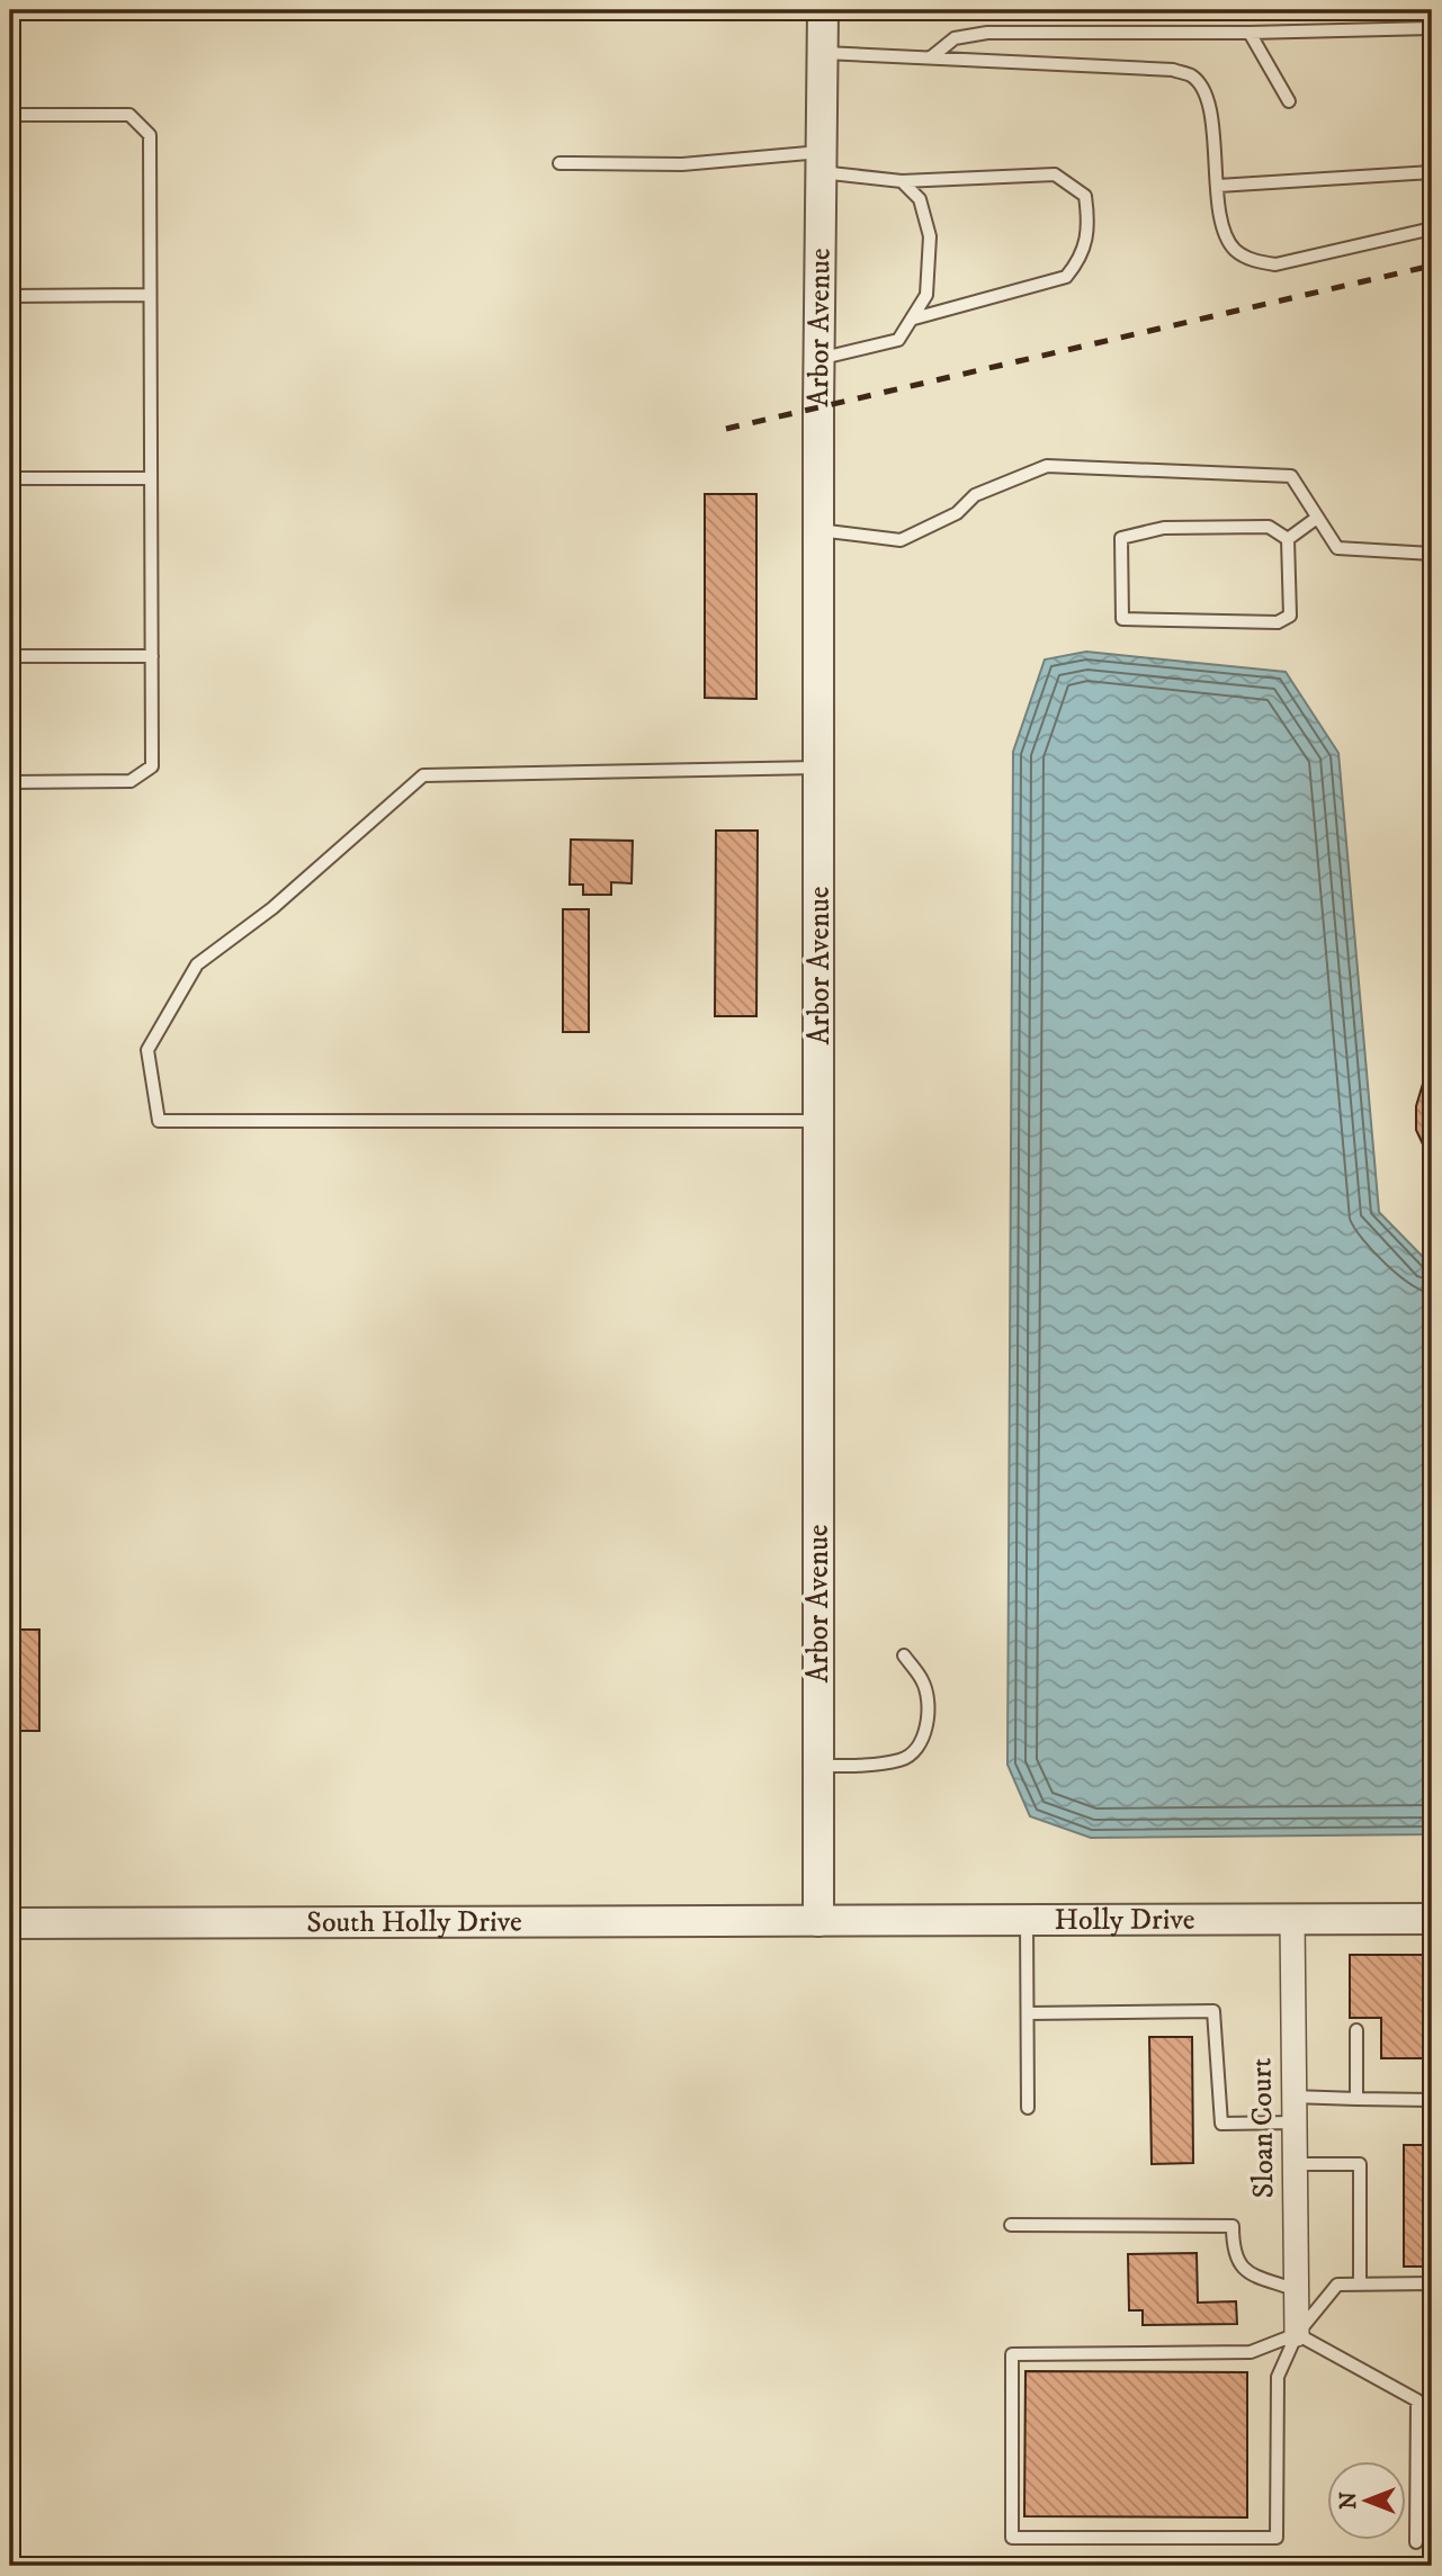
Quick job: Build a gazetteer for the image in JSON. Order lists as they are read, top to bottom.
{
  "streets": {
    "street": [
      "Arbor Avenue",
      "Holly Drive",
      "South Holly Drive",
      "Sloan Court"
    ]
  },
  "crossings": [
    ["Arbor Avenue", "Holly Drive"],
    ["Arbor Avenue", "South Holly Drive"],
    ["Holly Drive", "South Holly Drive"],
    ["Holly Drive", "Sloan Court"]
  ],
  "north": "left"
}
